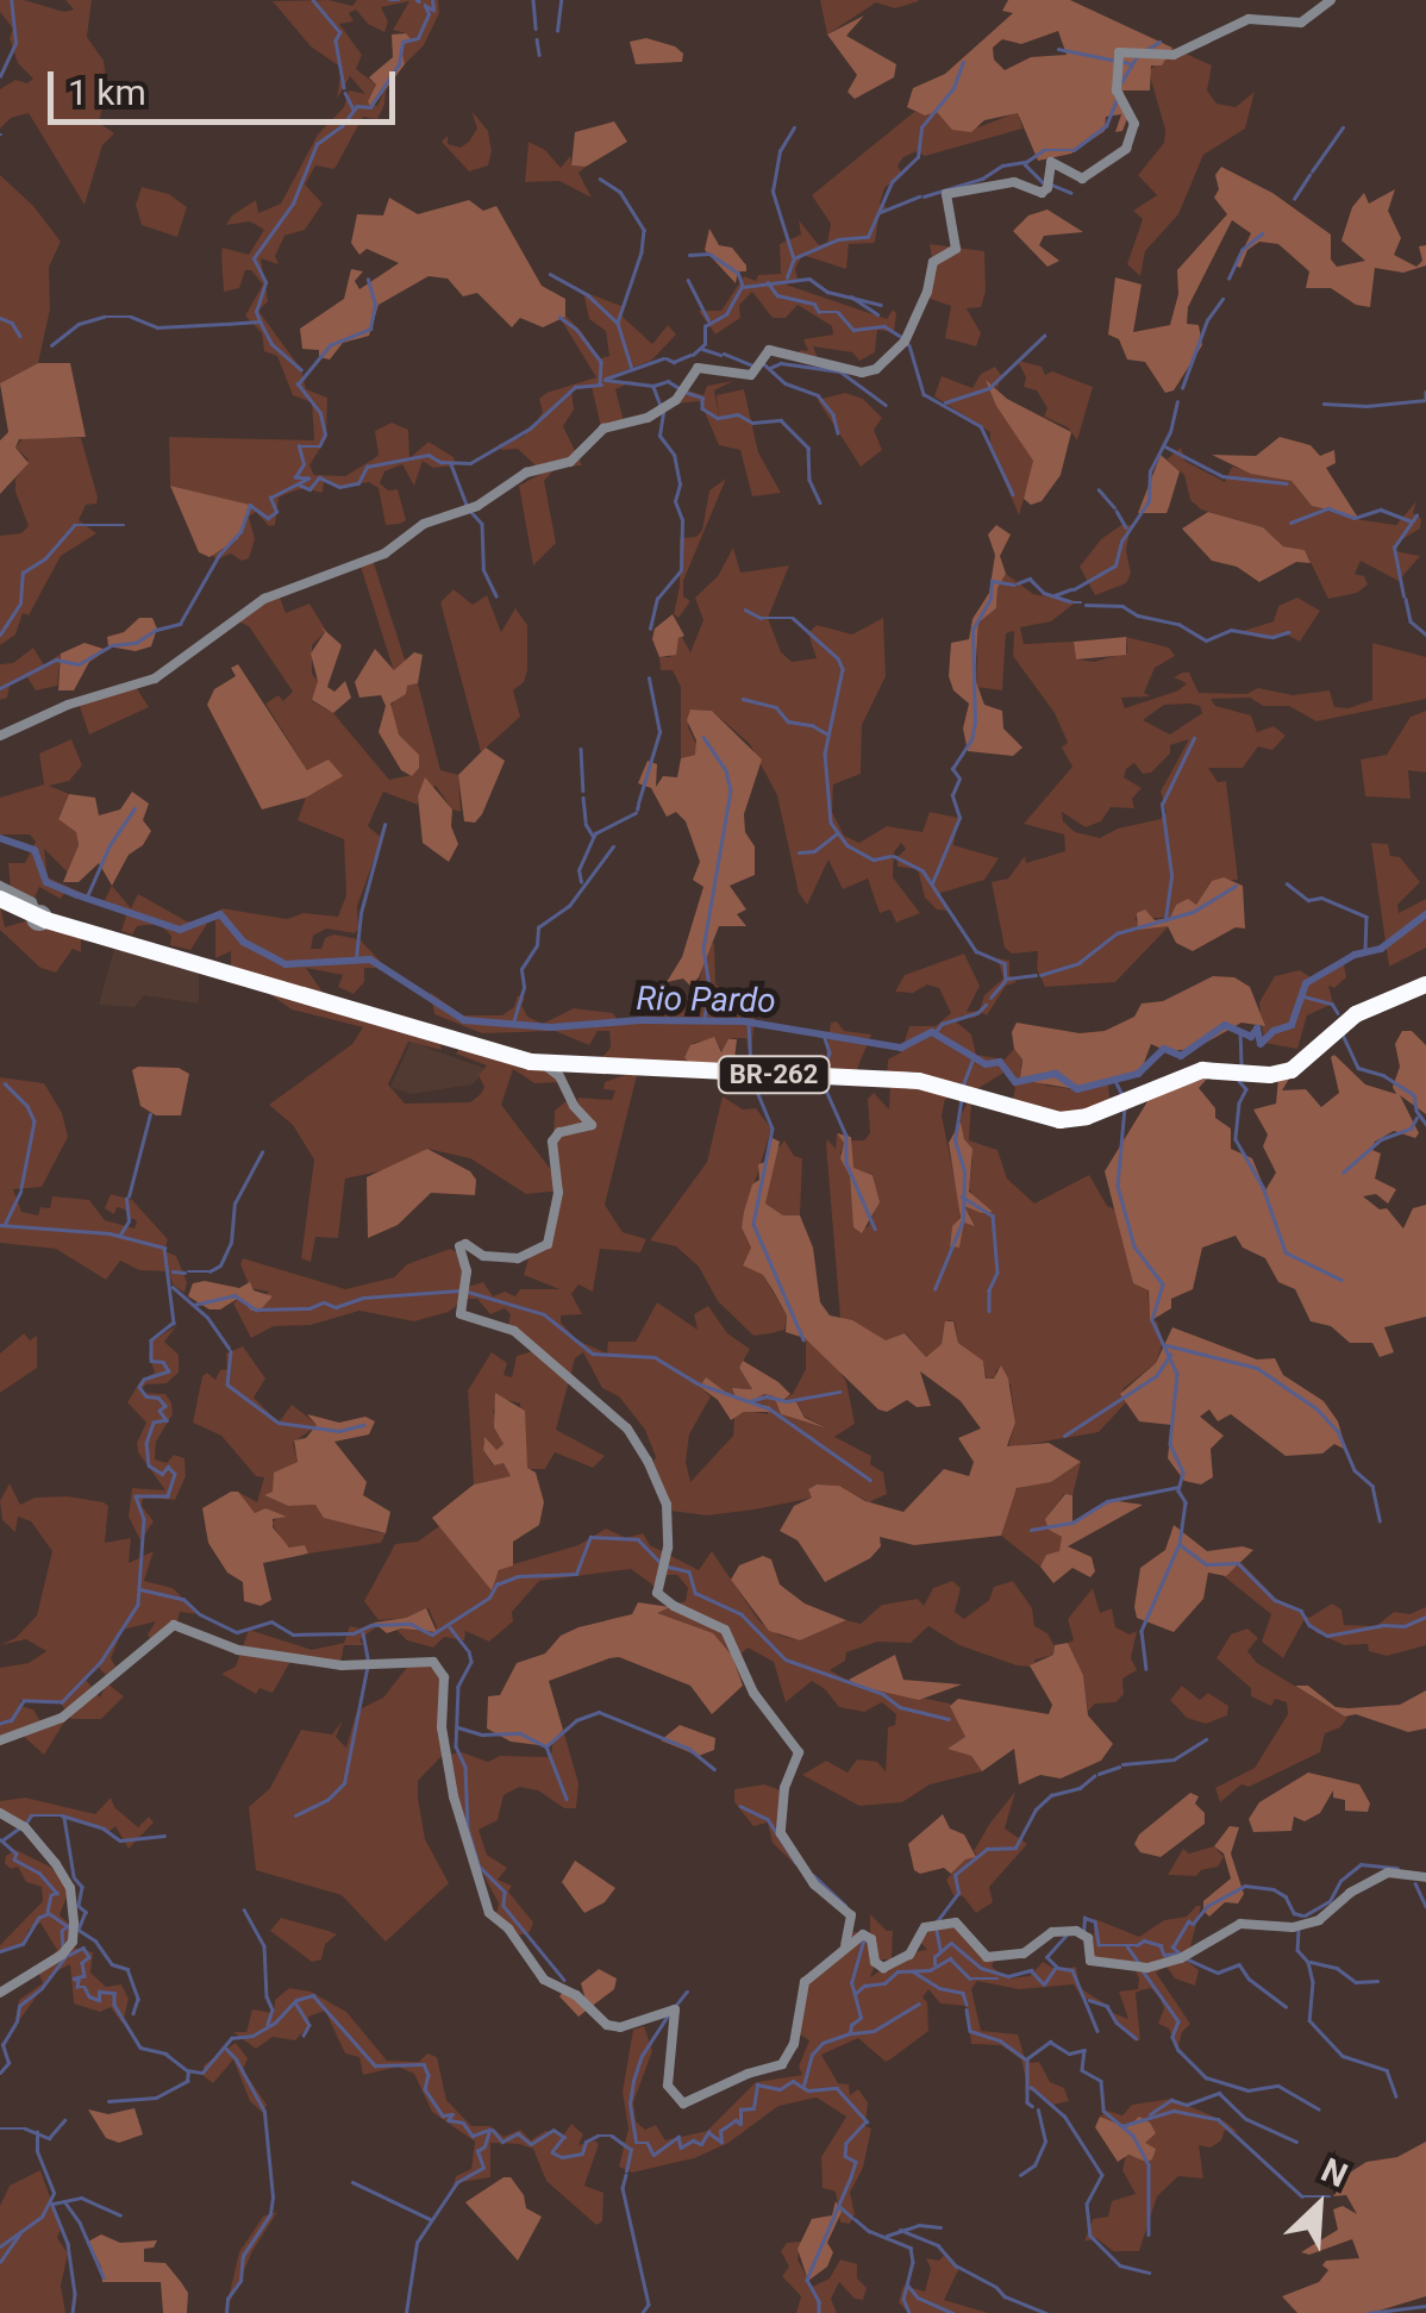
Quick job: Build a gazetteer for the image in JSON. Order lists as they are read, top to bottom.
{
  "streets": {
    "highway": ["BR-262"]
  },
  "water": ["Rio Pardo"],
  "scale_bar": "1 km",
  "north": "top right"
}
